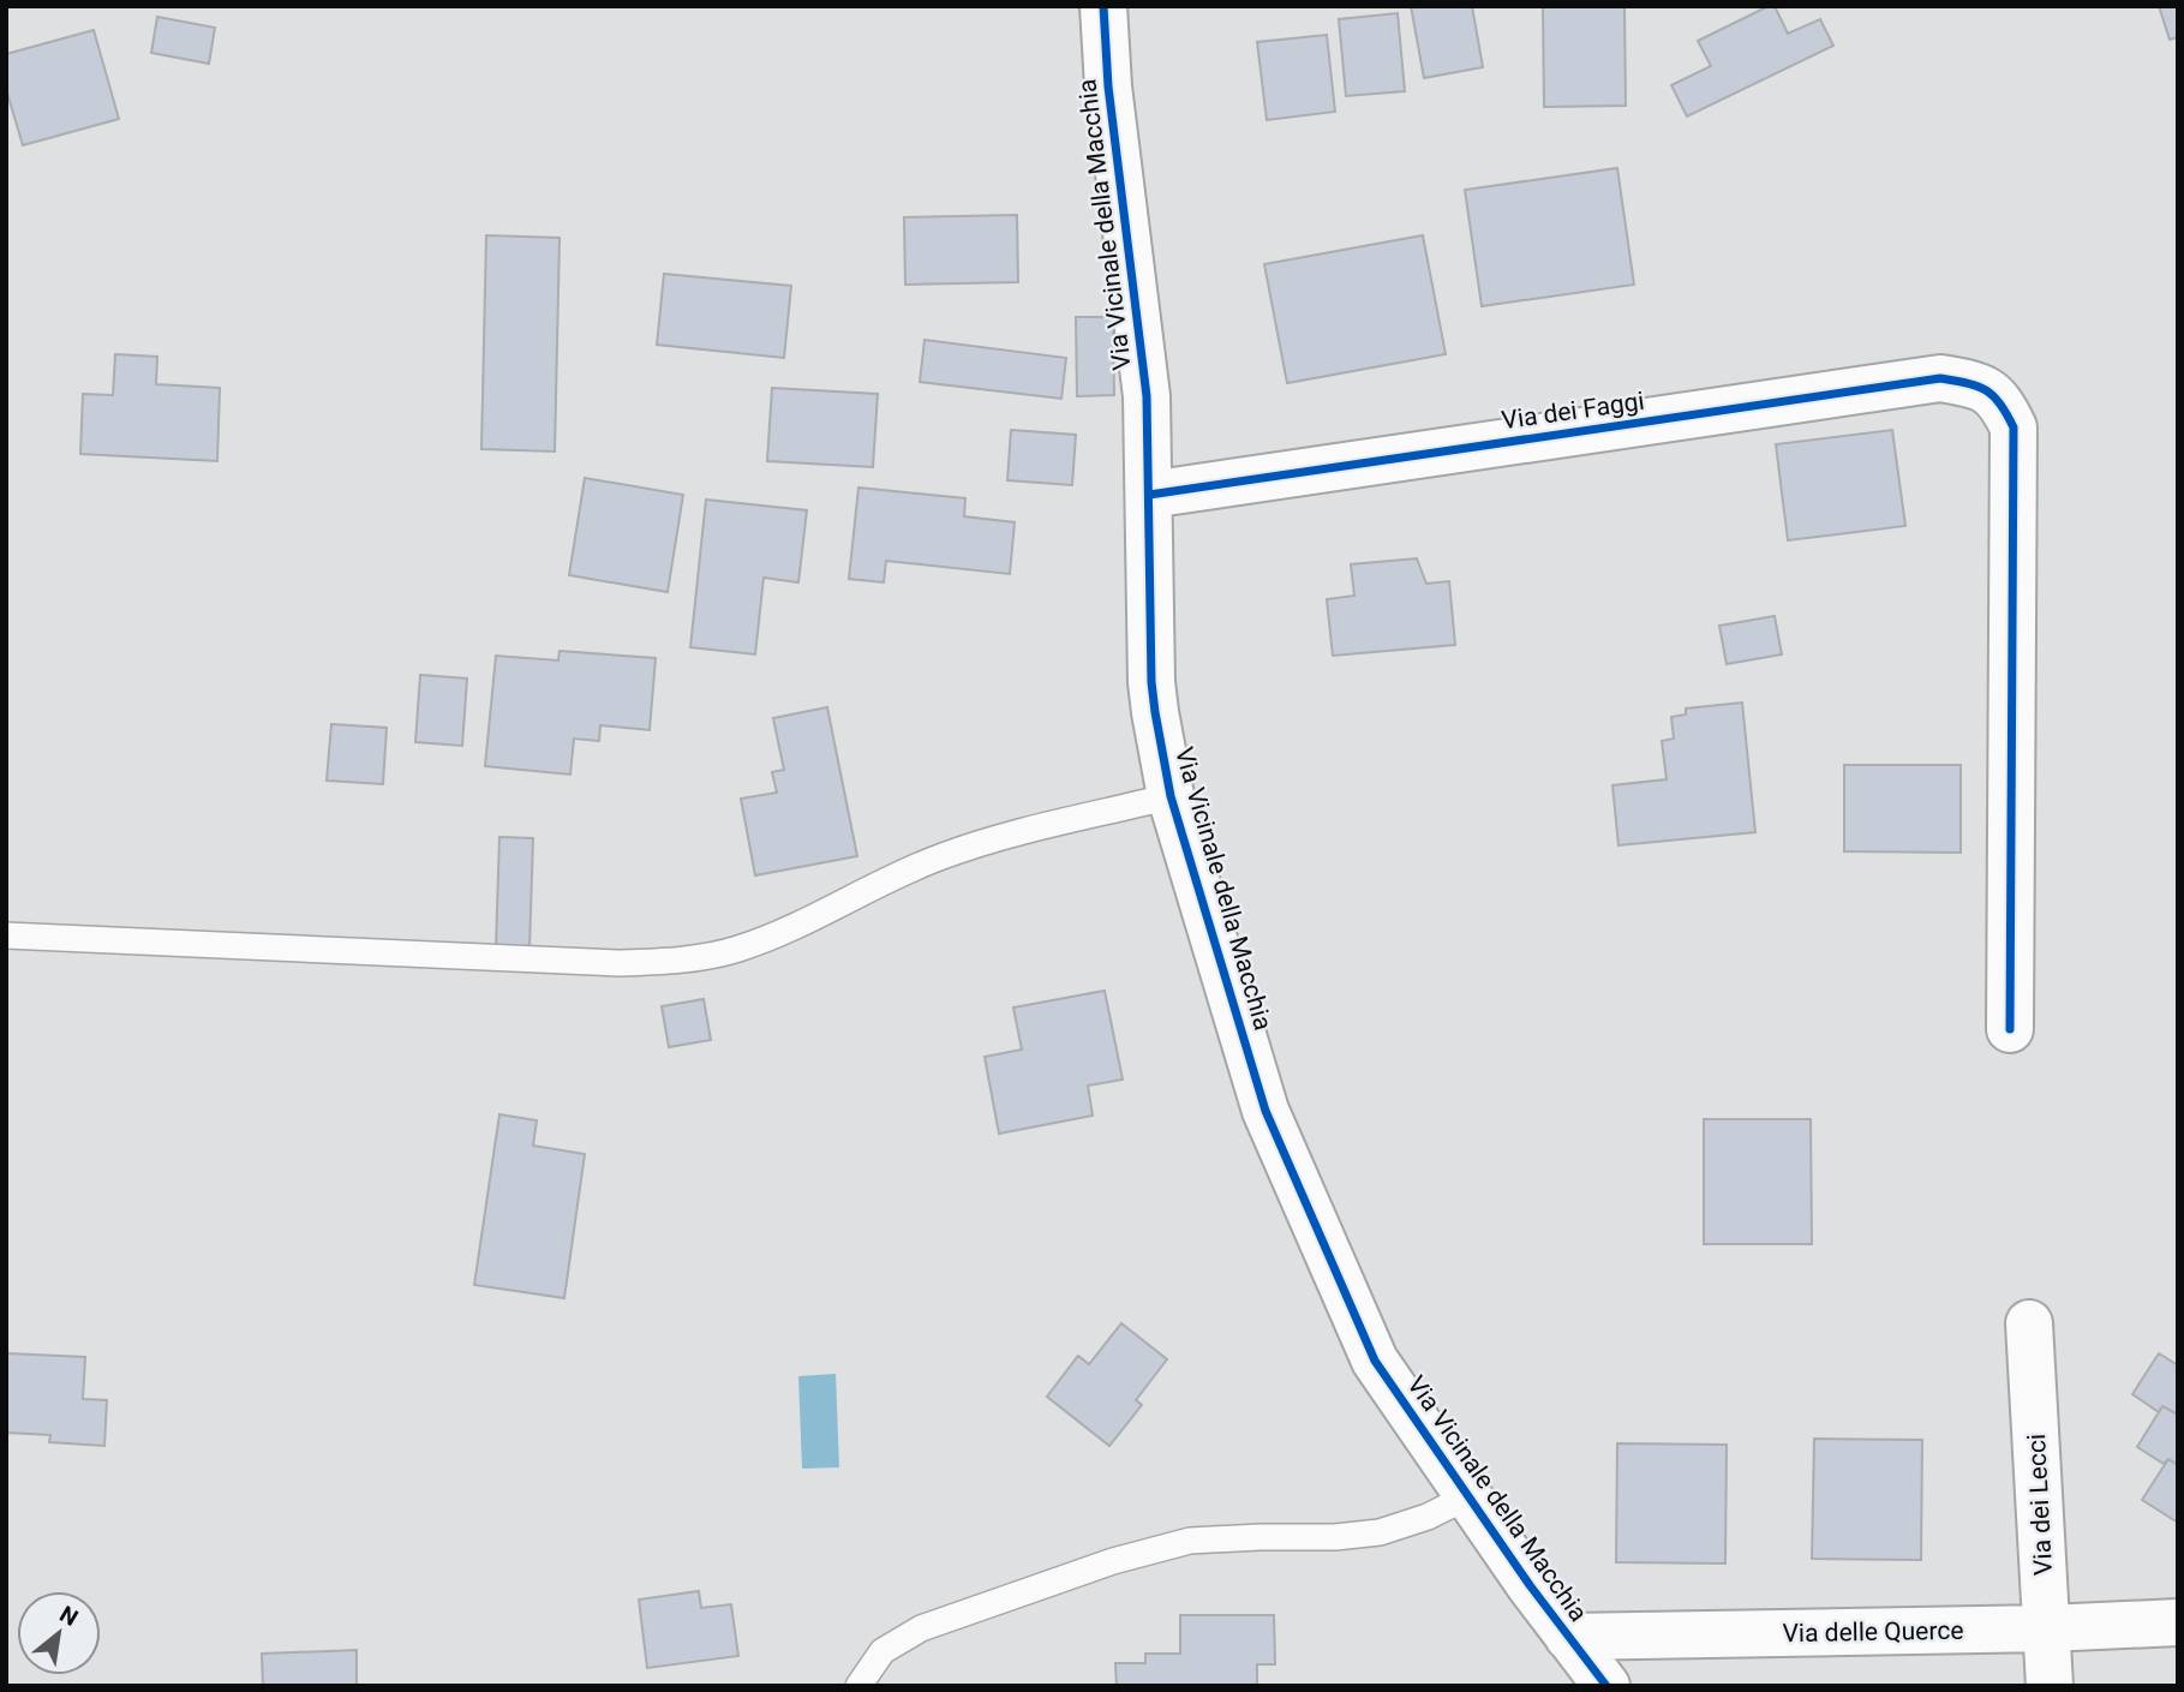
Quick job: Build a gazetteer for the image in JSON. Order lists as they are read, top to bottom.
{
  "streets": {
    "street": [
      "Via Vicinale della Macchia",
      "Via dei Faggi",
      "Via dei Lecci",
      "Via delle Querce"
    ]
  },
  "crossings": [
    ["Via Vicinale della Macchia", "Via dei Faggi"],
    ["Via Vicinale della Macchia", "Via delle Querce"],
    ["Via dei Lecci", "Via delle Querce"]
  ],
  "north": "top right"
}
